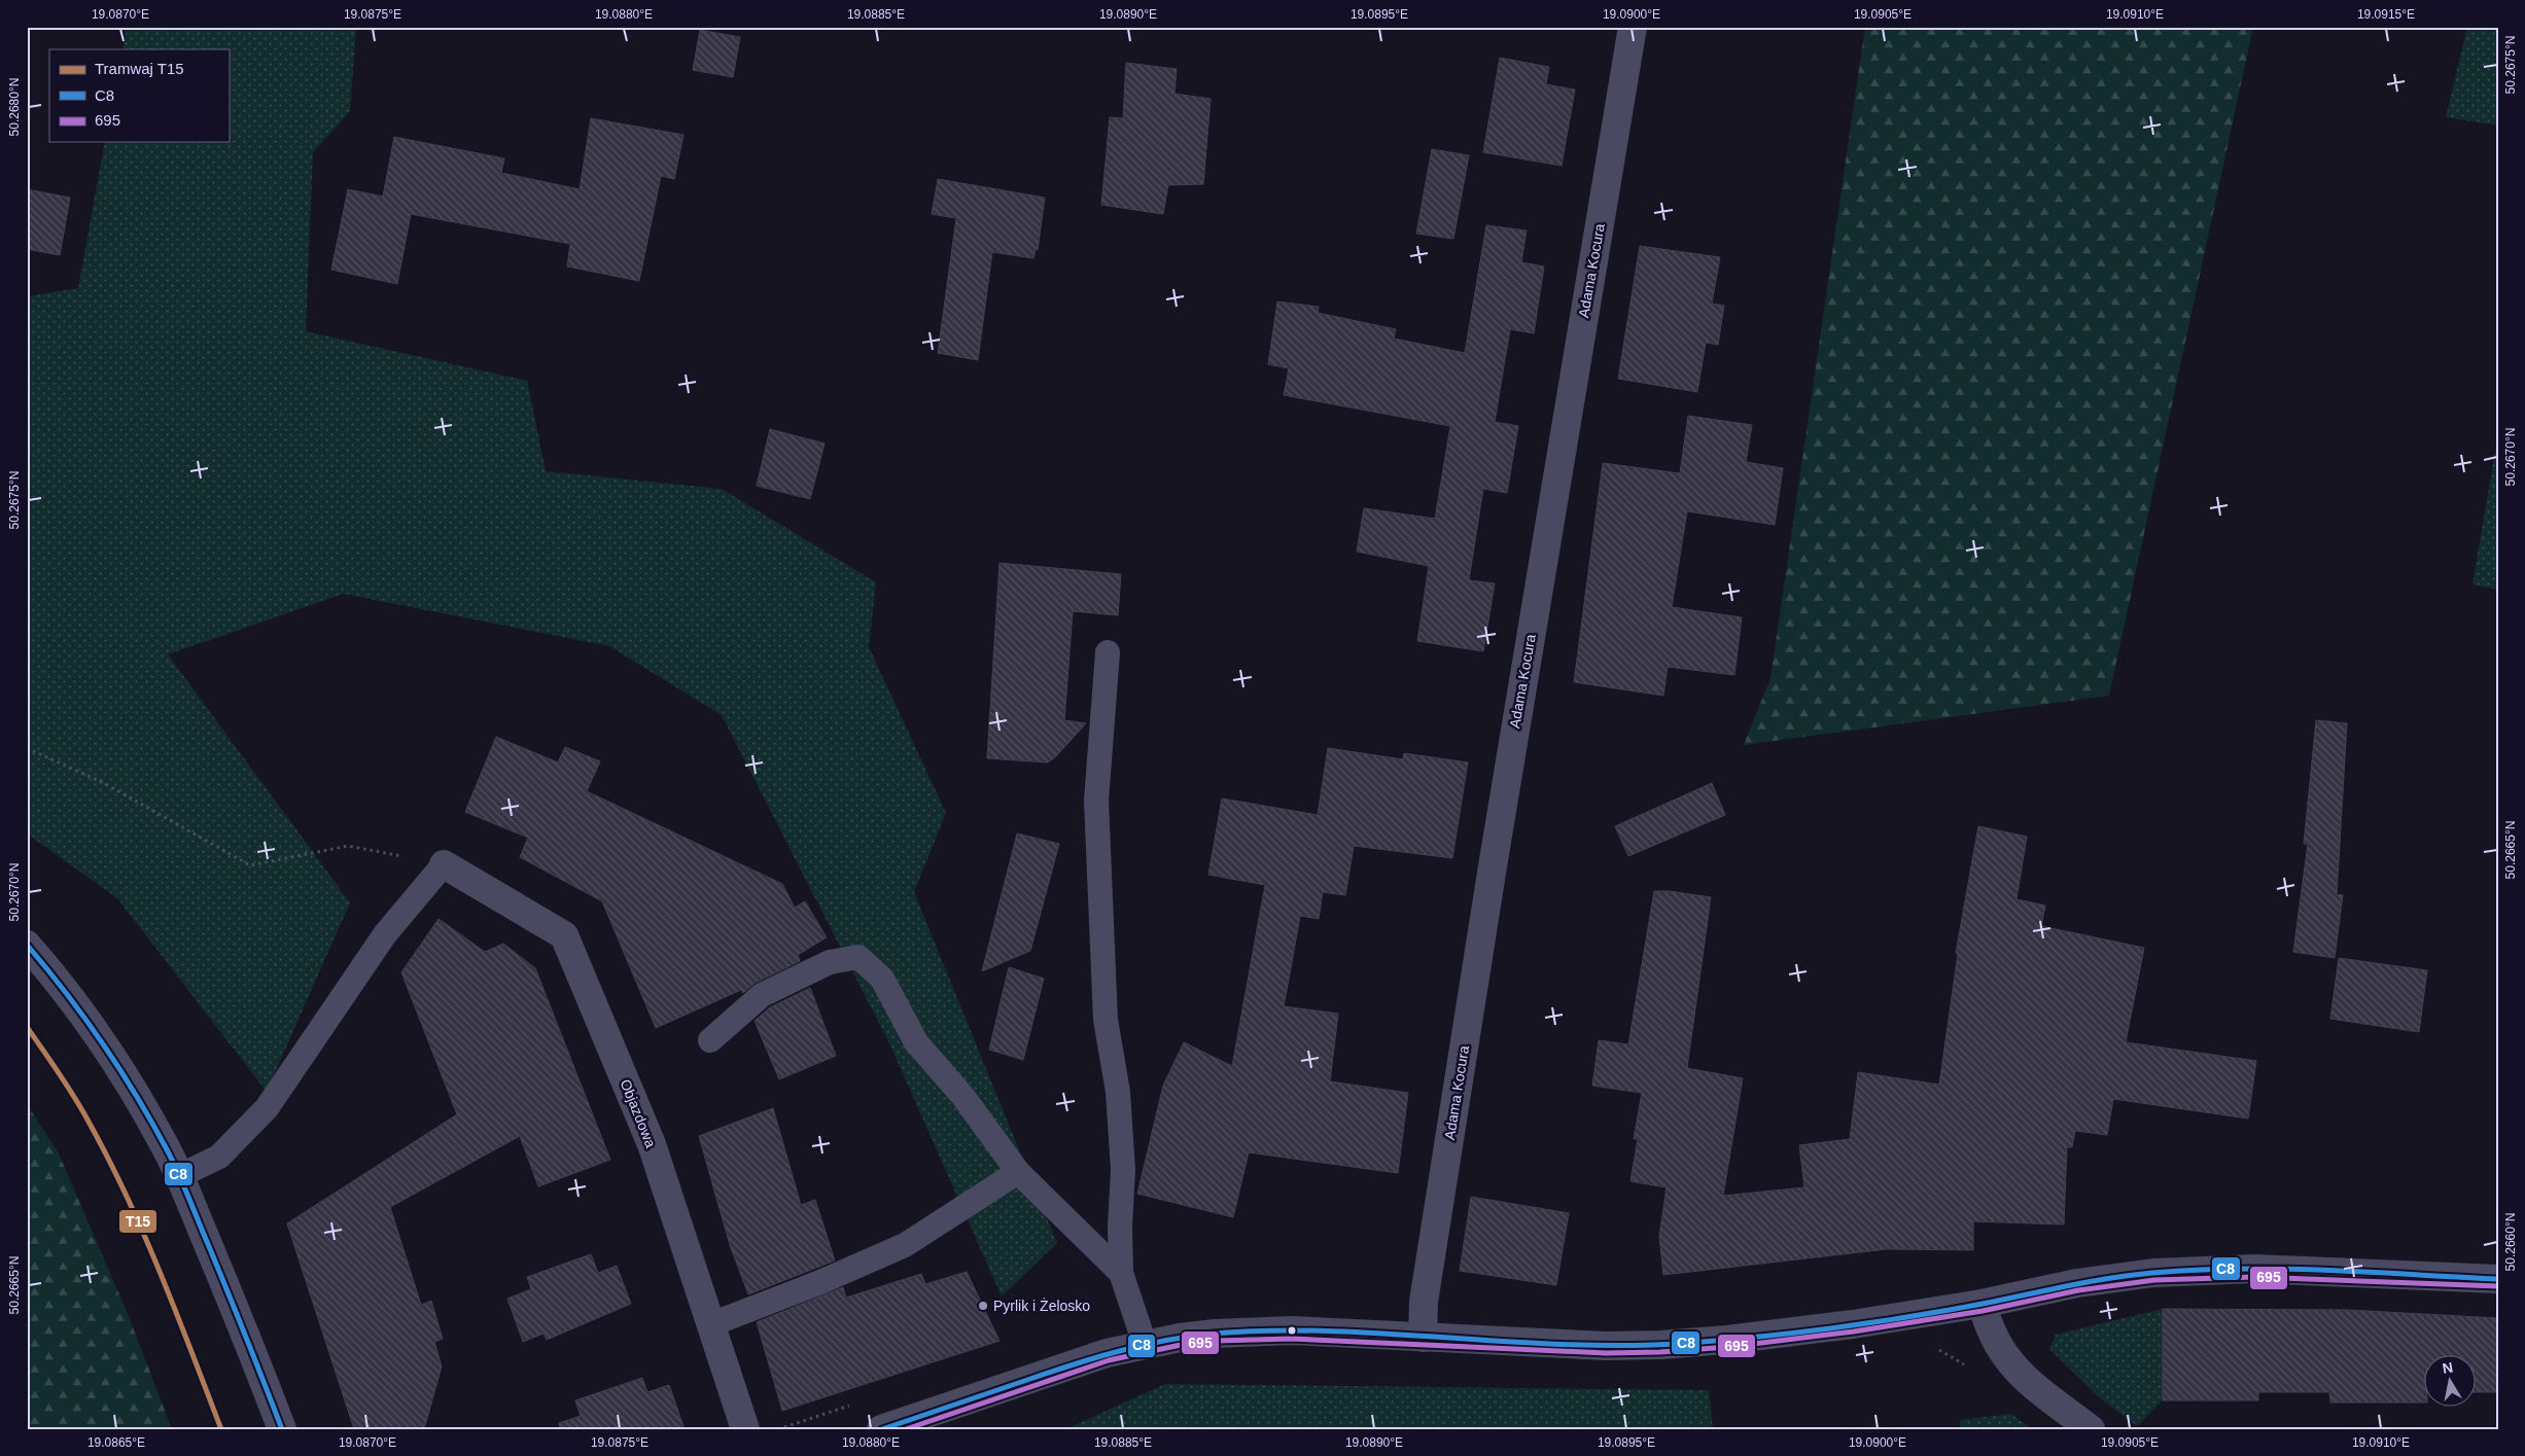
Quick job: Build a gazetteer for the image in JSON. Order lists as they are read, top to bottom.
{
  "streets": {
    "street": ["Adama Kocura", "Objazdowa"]
  },
  "places": ["Pyrlik i Żelosko"],
  "lines": ["transit line C8", "tram line T15", "transit line 695"],
  "legend": ["Tramwaj T15", "C8", "695"],
  "north": "top",
  "coordinates": [
    "19.0870°E",
    "19.0875°E",
    "19.0880°E",
    "19.0885°E",
    "19.0890°E",
    "19.0895°E",
    "19.0900°E",
    "19.0905°E",
    "19.0910°E",
    "19.0915°E",
    "50.2675°N",
    "50.2680°N",
    "50.2670°N",
    "50.2665°N",
    "50.2660°N",
    "19.0865°E"
  ]
}
